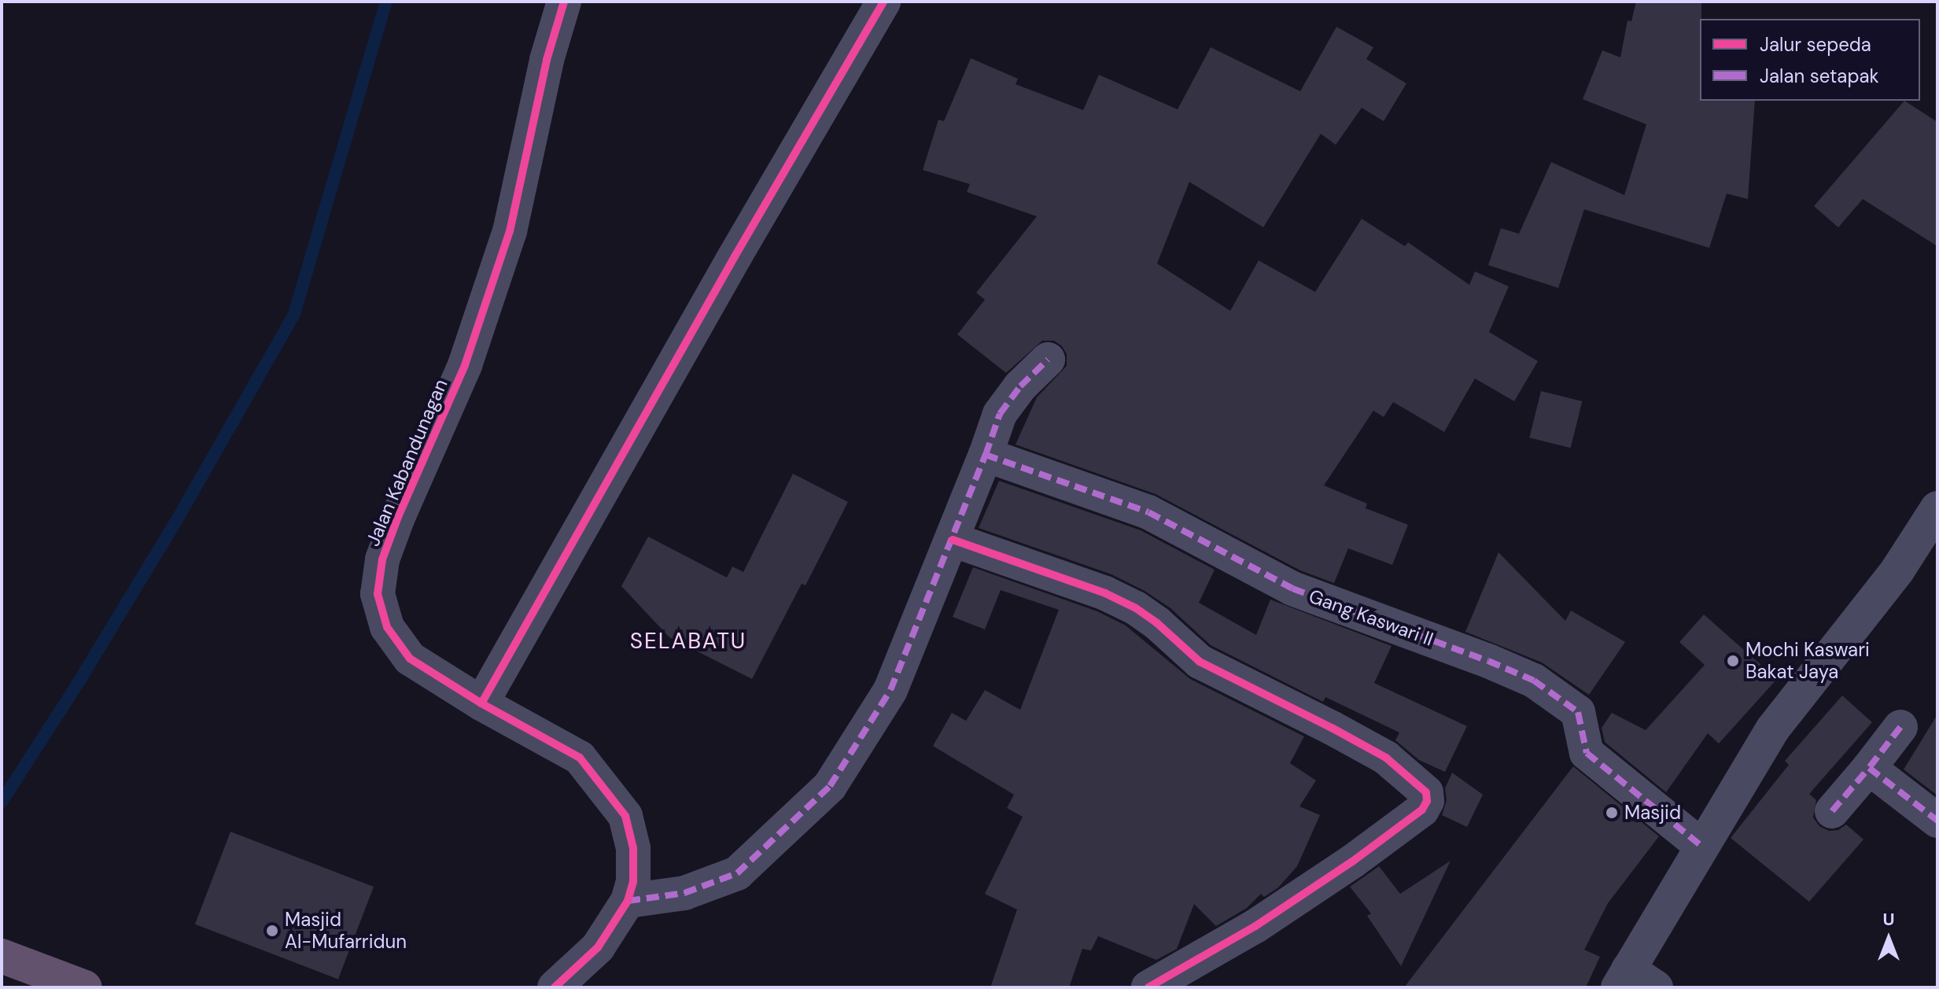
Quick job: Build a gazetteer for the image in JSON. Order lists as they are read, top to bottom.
{
  "streets": {
    "street": ["Jalan Kabandunagan", "Gang Kaswari II"]
  },
  "districts": ["SELABATU"],
  "places": ["Mochi Kaswari Bakat Jaya", "Masjid", "Masjid Al-Mufarridun"],
  "legend": ["Jalur sepeda", "Jalan setapak"],
  "north": "top"
}
